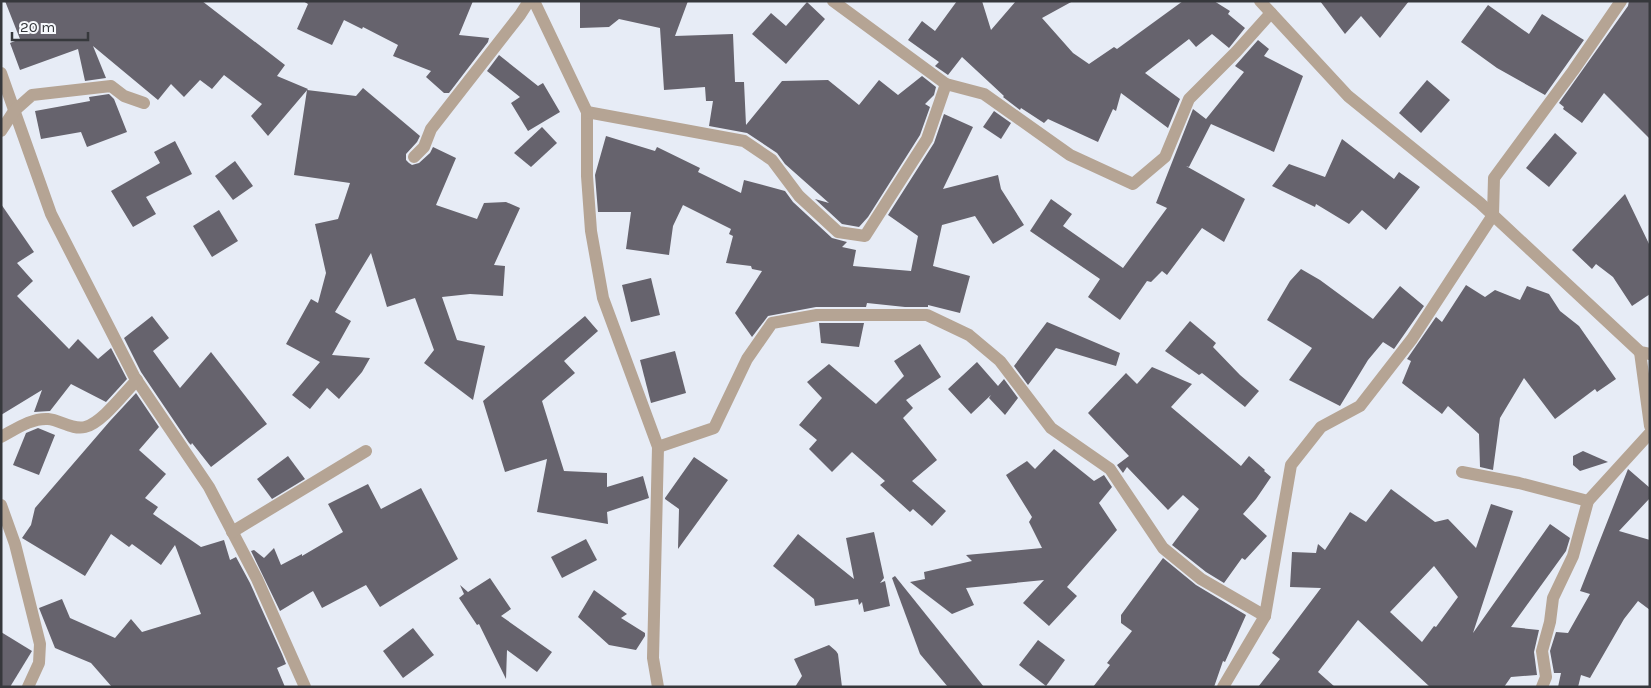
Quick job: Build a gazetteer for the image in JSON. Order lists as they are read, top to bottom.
{
  "scale_bar": "20 m"
}
